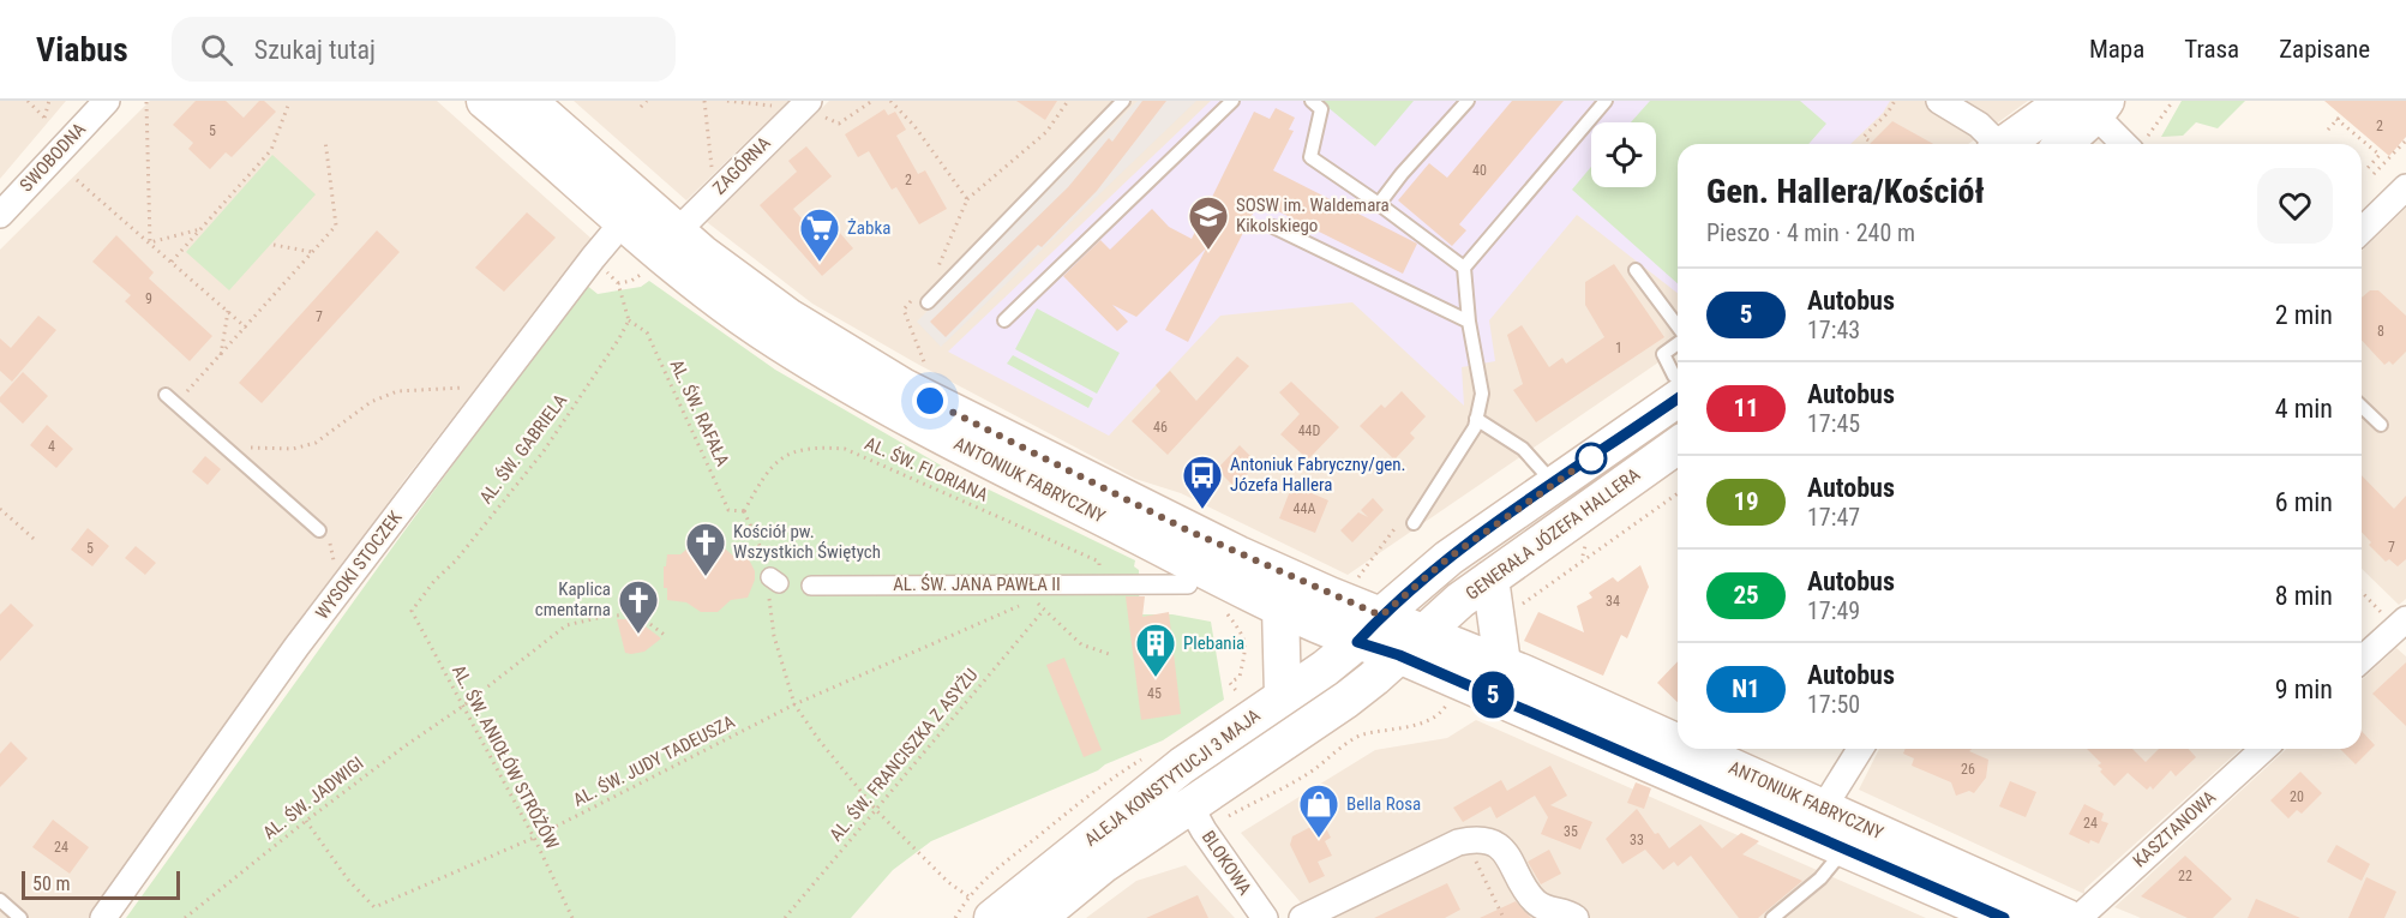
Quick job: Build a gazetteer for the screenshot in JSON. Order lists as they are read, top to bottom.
{
  "streets": {
    "main road": ["ANTONIUK FABRYCZNY", "GENERAŁA JÓZEFA HALLERA", "ALEJA KONSTYTUCJI 3 MAJA"],
    "street": [
      "SWOBODNA",
      "ZAGÓRNA",
      "WYSOKI STOCZEK",
      "AL. ŚW. JANA PAWŁA II",
      "KASZTANOWA",
      "BLOKOWA"
    ],
    "path": [
      "AL. ŚW. RAFAŁA",
      "AL. ŚW. GABRIELA",
      "AL. ŚW. FLORIANA",
      "AL. ŚW. FRANCISZKA Z ASYŻU",
      "AL. ŚW. ANIOŁÓW STRÓŻÓW",
      "AL. ŚW. JUDY TADEUSZA",
      "AL. ŚW. JADWIGI"
    ]
  },
  "crossings": [
    ["ZAGÓRNA", "ANTONIUK FABRYCZNY"],
    ["AL. ŚW. RAFAŁA", "AL. ŚW. GABRIELA"],
    ["AL. ŚW. RAFAŁA", "AL. ŚW. FLORIANA"],
    ["AL. ŚW. GABRIELA", "AL. ŚW. ANIOŁÓW STRÓŻÓW"],
    ["AL. ŚW. FLORIANA", "AL. ŚW. JANA PAWŁA II"],
    ["ANTONIUK FABRYCZNY", "GENERAŁA JÓZEFA HALLERA"],
    ["ANTONIUK FABRYCZNY", "WYSOKI STOCZEK"],
    ["ANTONIUK FABRYCZNY", "ALEJA KONSTYTUCJI 3 MAJA"],
    ["GENERAŁA JÓZEFA HALLERA", "ALEJA KONSTYTUCJI 3 MAJA"],
    ["AL. ŚW. JANA PAWŁA II", "AL. ŚW. JUDY TADEUSZA"],
    ["AL. ŚW. ANIOŁÓW STRÓŻÓW", "AL. ŚW. JUDY TADEUSZA"],
    ["AL. ŚW. ANIOŁÓW STRÓŻÓW", "AL. ŚW. JADWIGI"],
    ["AL. ŚW. JUDY TADEUSZA", "AL. ŚW. JADWIGI"],
    ["ALEJA KONSTYTUCJI 3 MAJA", "BLOKOWA"]
  ],
  "places": {
    "school or university": ["SOSW im. Waldemara Kikolskiego"],
    "supermarket": ["Żabka"],
    "bus stop": ["Antoniuk Fabryczny/gen. Józefa Hallera"],
    "church": ["Kościół pw. Wszystkich Świętych", "Kaplica cmentarna"],
    "building": ["Plebania"],
    "shop": ["Bella Rosa"]
  },
  "lines": ["bus line 5"],
  "house_numbers": [
    "2",
    "5",
    "40",
    "2",
    "9",
    "7",
    "8",
    "1",
    "46",
    "44D",
    "4",
    "44A",
    "7",
    "5",
    "34",
    "45",
    "26",
    "20",
    "24",
    "35",
    "33",
    "24",
    "22"
  ],
  "scale_bar": "50 m",
  "page": {
    "header": "Viabus",
    "search": "Szukaj tutaj",
    "nav": ["Mapa", "Trasa", "Zapisane"],
    "on_map": "5",
    "heading": ["Gen. Hallera/Kościół", "Pieszo · 4 min · 240 m"],
    "list": [
      {
        "mark": "5",
        "name": "Autobus",
        "note": "17:43",
        "value": "2 min"
      },
      {
        "mark": "11",
        "name": "Autobus",
        "note": "17:45",
        "value": "4 min"
      },
      {
        "mark": "19",
        "name": "Autobus",
        "note": "17:47",
        "value": "6 min"
      },
      {
        "mark": "25",
        "name": "Autobus",
        "note": "17:49",
        "value": "8 min"
      },
      {
        "mark": "N1",
        "name": "Autobus",
        "note": "17:50",
        "value": "9 min"
      }
    ],
    "scale": "50 m"
  }
}
